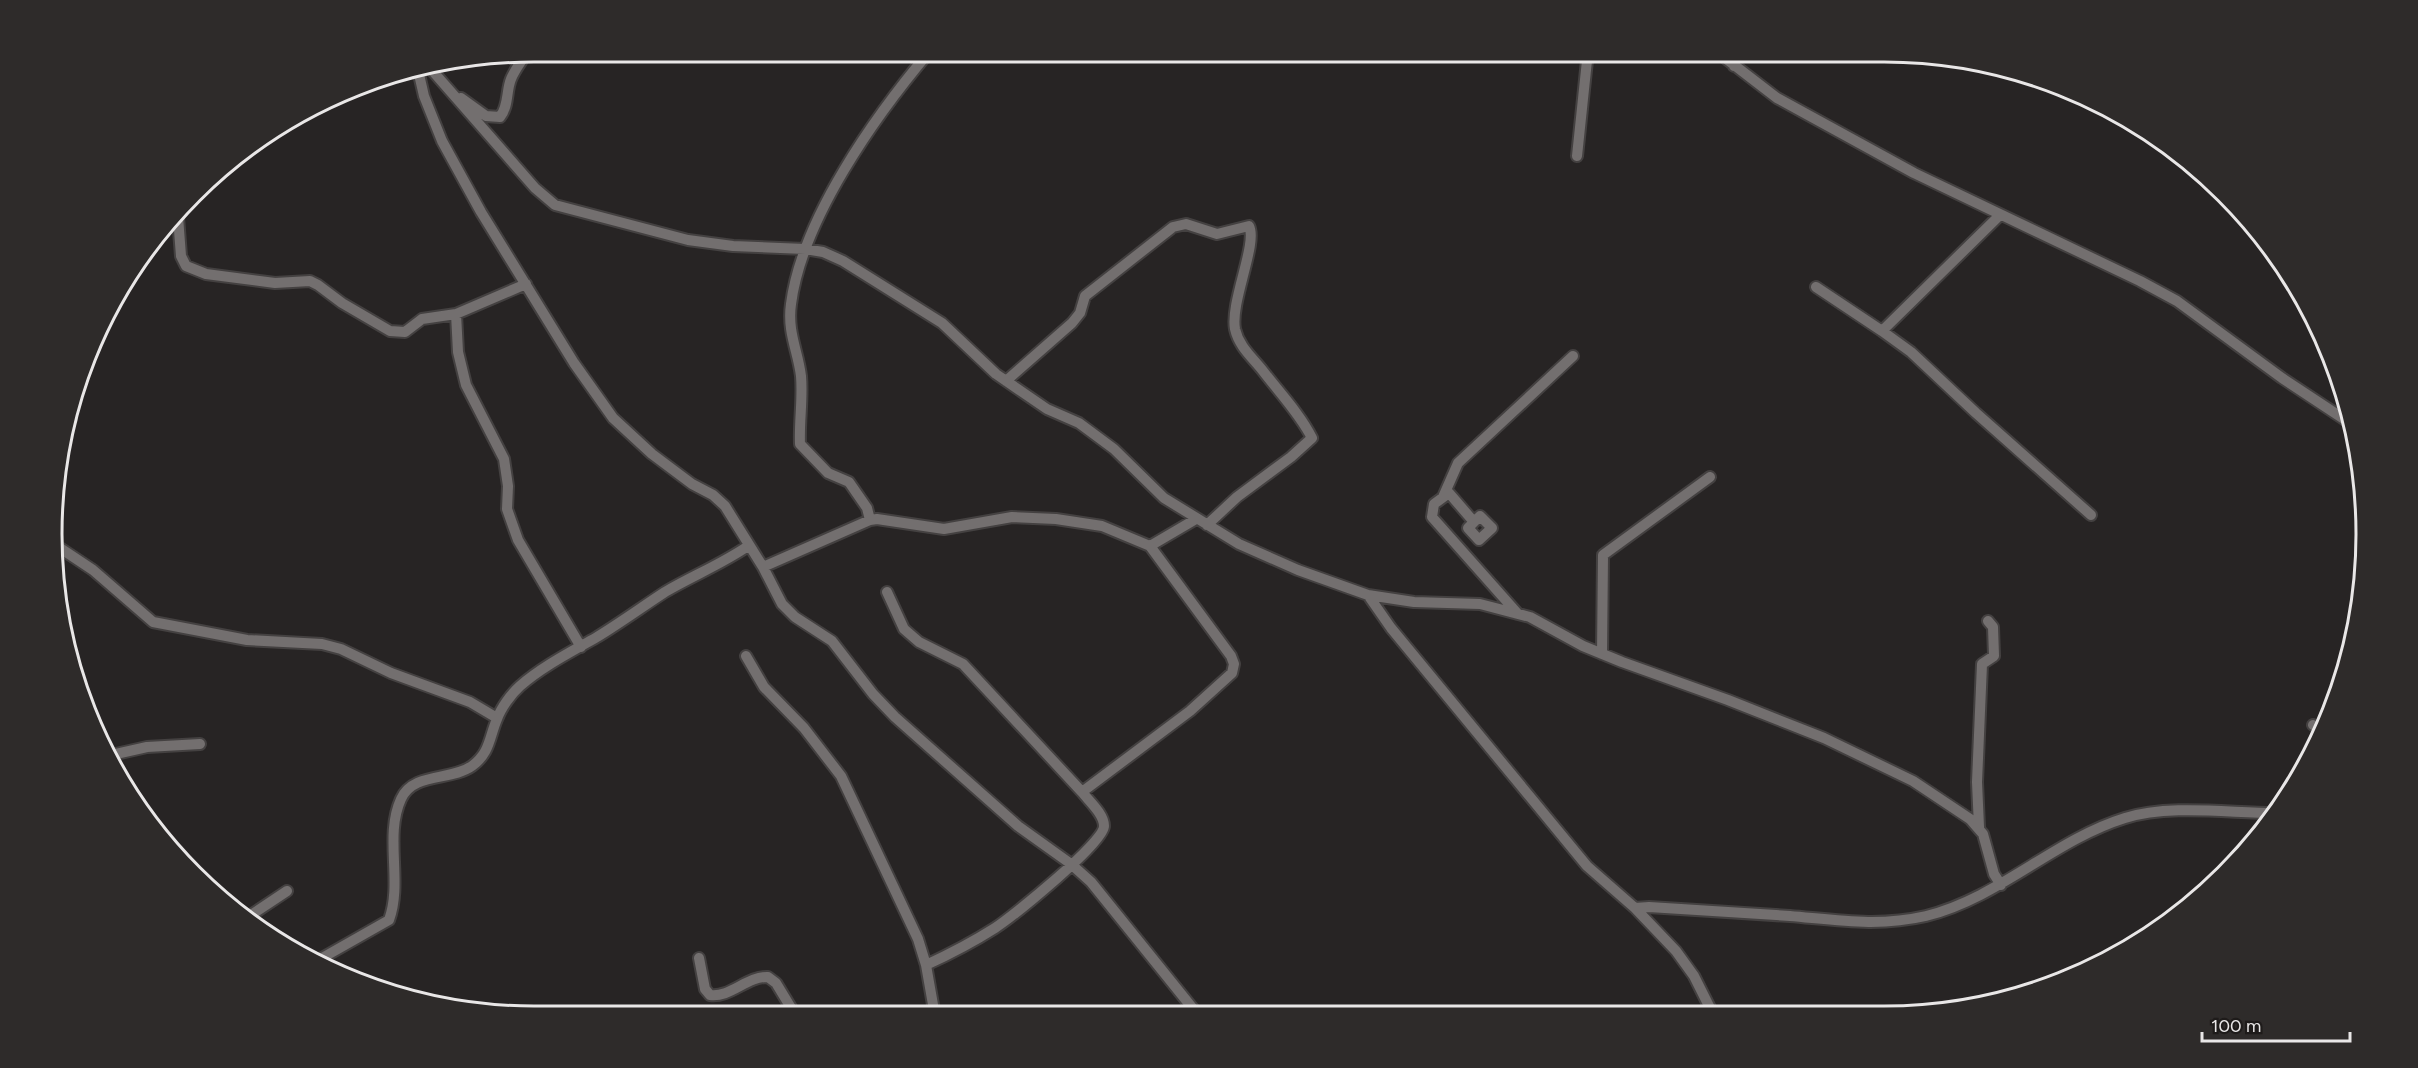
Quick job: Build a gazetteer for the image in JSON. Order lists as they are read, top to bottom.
{
  "scale_bar": "100 m"
}
